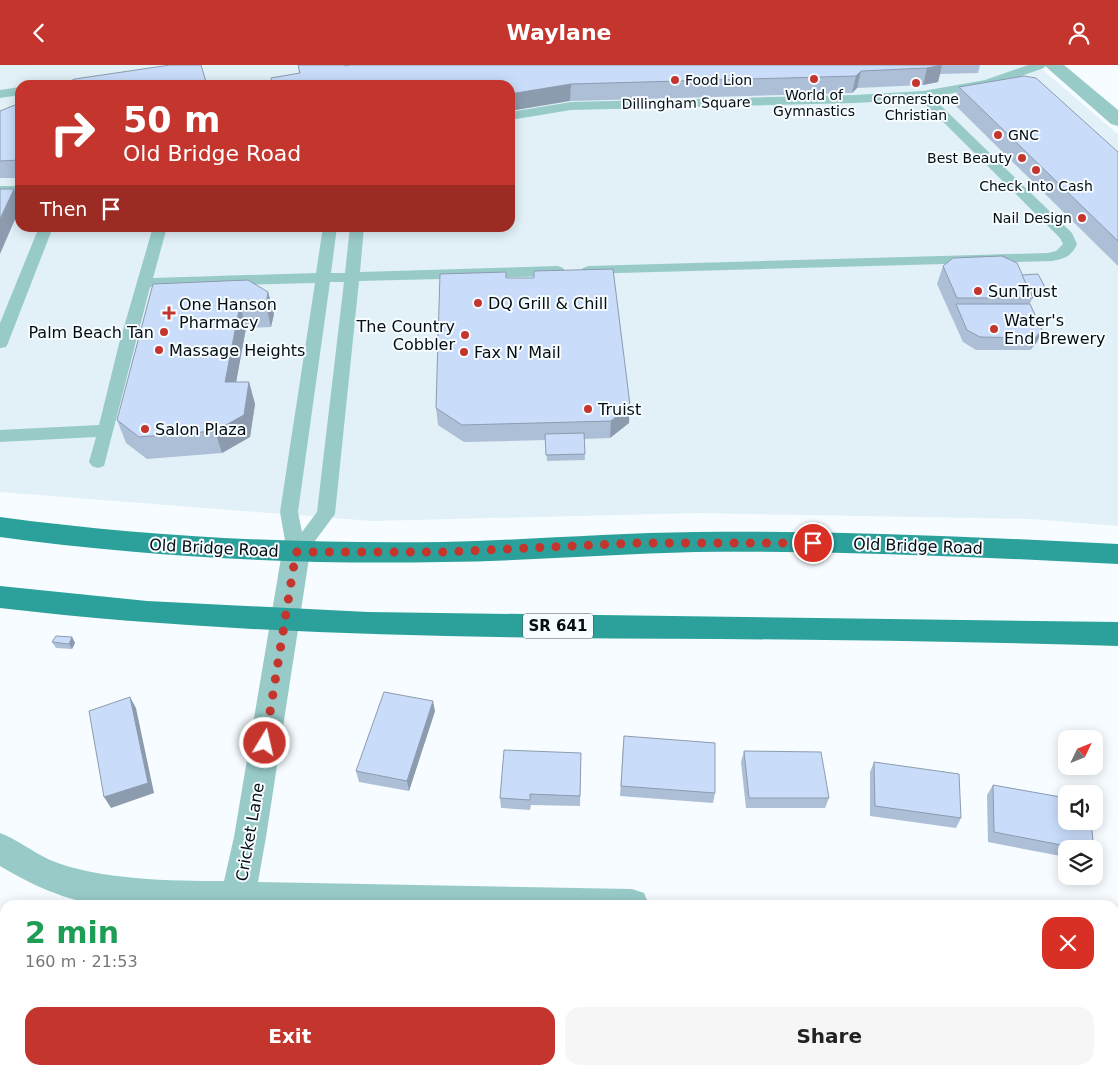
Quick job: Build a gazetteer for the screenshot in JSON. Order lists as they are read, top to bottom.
{
  "streets": {
    "main road": ["Old Bridge Road", "SR 641"],
    "street": ["Cricket Lane"],
    "lane": ["Dillingham Square"]
  },
  "crossings": [
    ["Old Bridge Road", "Cricket Lane"],
    ["SR 641", "Cricket Lane"]
  ],
  "places": {
    "other": [
      "World of Gymnastics",
      "Food Lion",
      "Cornerstone Christian",
      "GNC",
      "Best Beauty",
      "Check Into Cash",
      "Nail Design",
      "SunTrust",
      "DQ Grill & Chill",
      "Water's End Brewery",
      "Palm Beach Tan",
      "The Country Cobbler",
      "Massage Heights",
      "Fax N’ Mail",
      "Truist",
      "Salon Plaza"
    ],
    "health": ["One Hanson Pharmacy"]
  },
  "north": "top right",
  "page": {
    "header": "Waylane",
    "turn": ["50 m", "Old Bridge Road"],
    "then": "Then",
    "heading": ["2 min", "160 m · 21:53"],
    "buttons": ["Exit", "Share"]
  }
}
